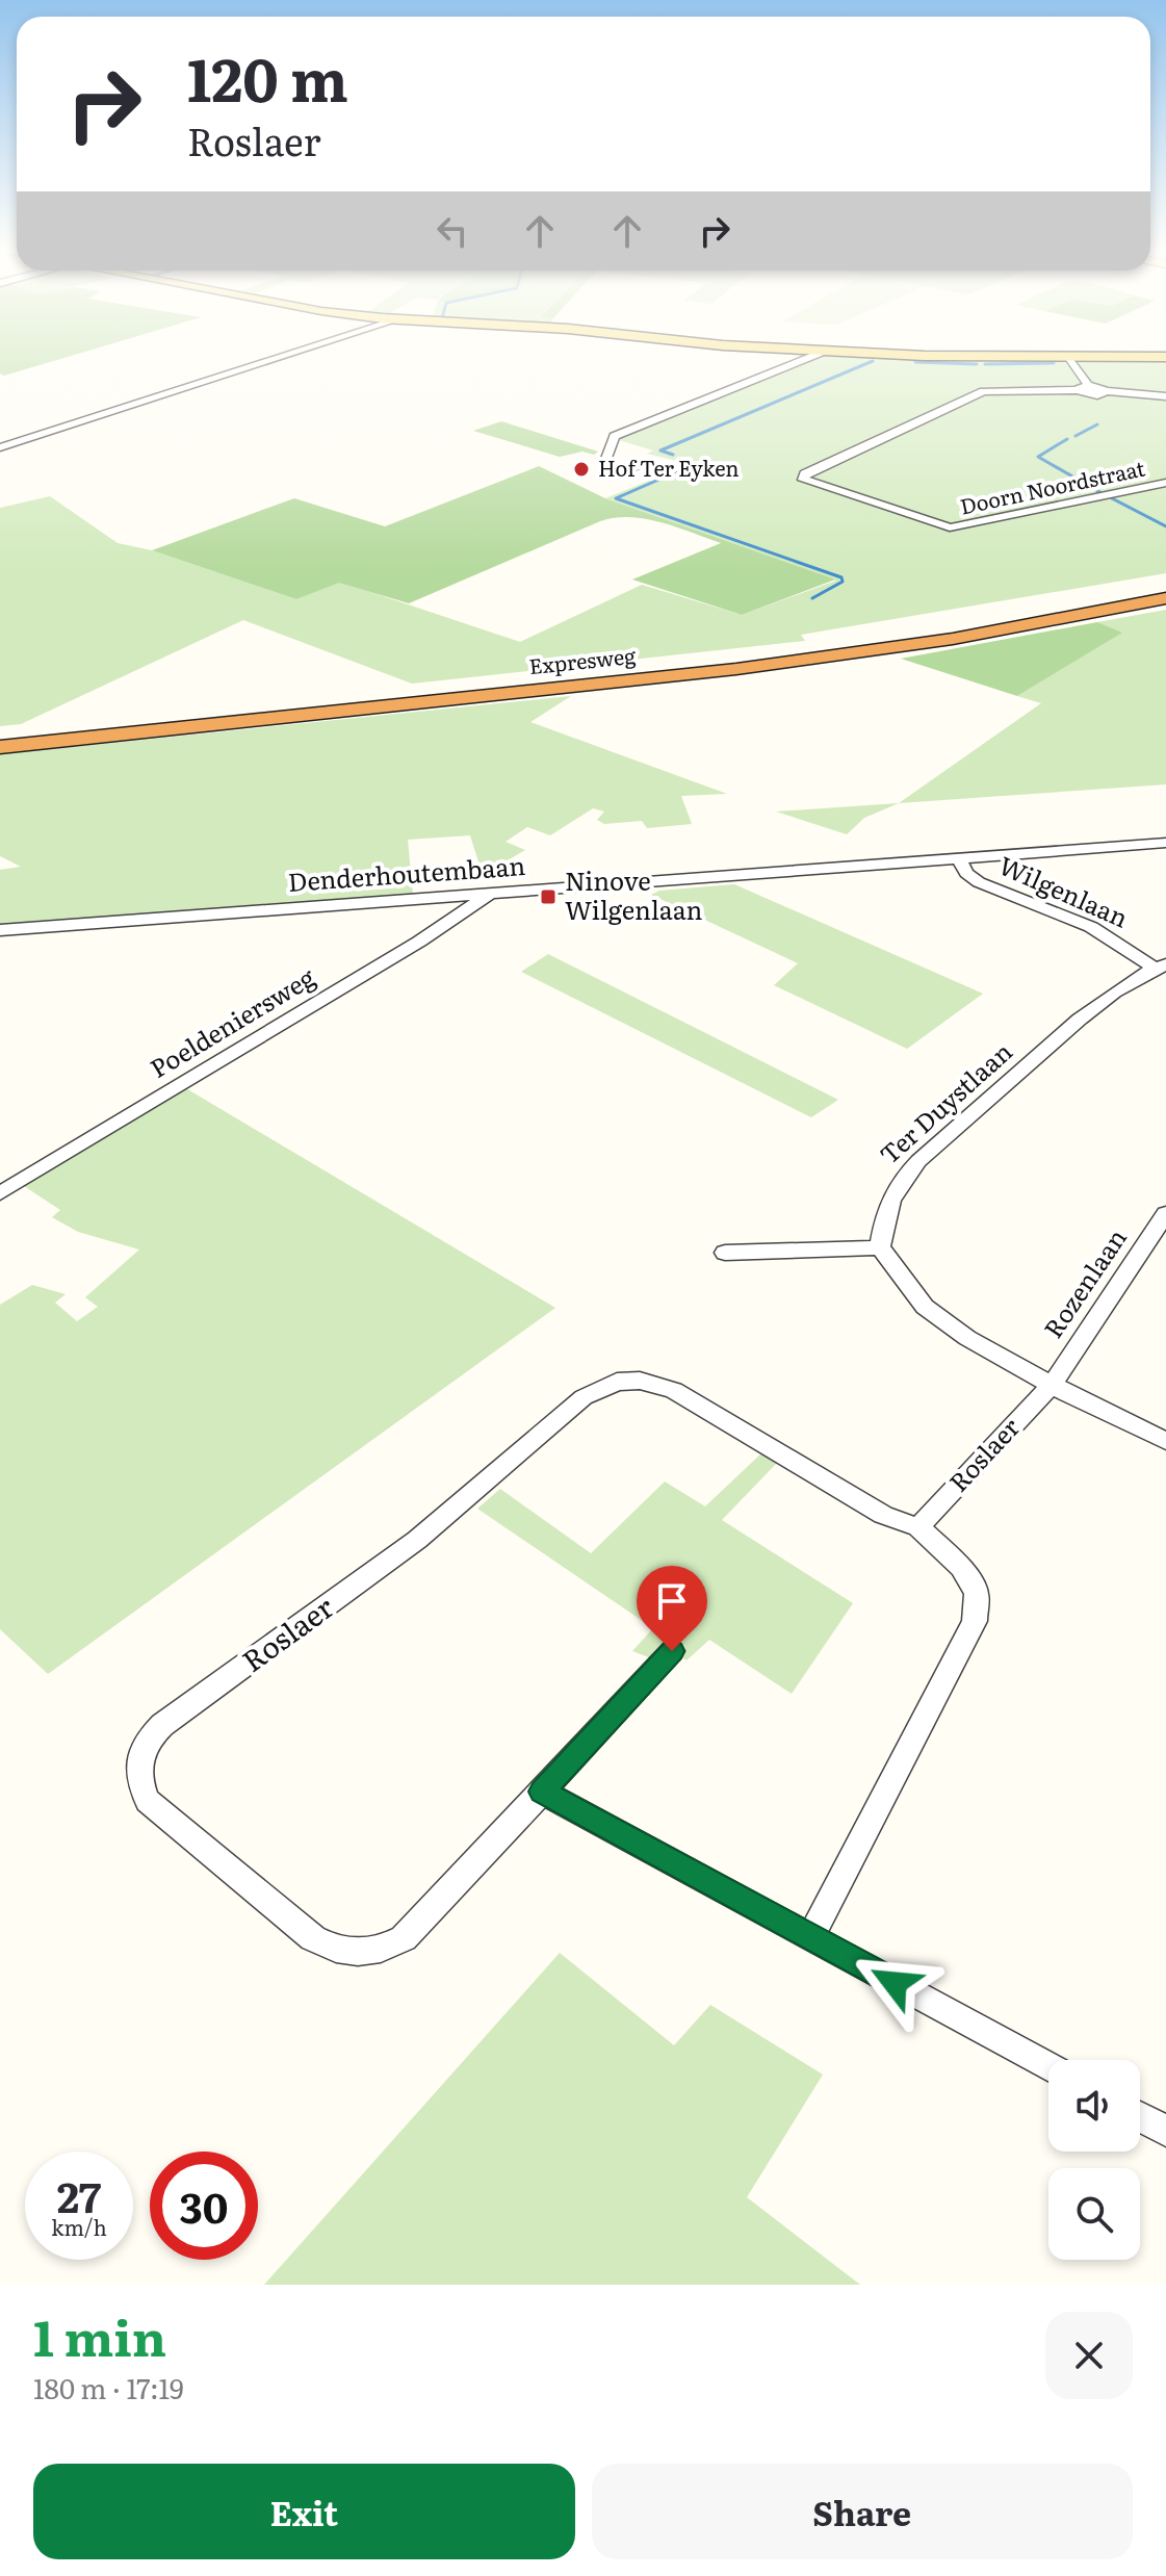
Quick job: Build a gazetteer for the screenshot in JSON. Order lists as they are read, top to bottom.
{
  "streets": {
    "highway": ["Expresweg"],
    "street": [
      "Doorn Noordstraat",
      "Denderhoutembaan",
      "Wilgenlaan",
      "Poeldeniersweg",
      "Ter Duystlaan",
      "Rozenlaan",
      "Roslaer"
    ]
  },
  "crossings": [
    ["Denderhoutembaan", "Wilgenlaan"],
    ["Denderhoutembaan", "Poeldeniersweg"],
    ["Wilgenlaan", "Ter Duystlaan"],
    ["Rozenlaan", "Roslaer"]
  ],
  "places": {
    "other": ["Hof Ter Eyken"],
    "transit": ["Ninove Wilgenlaan"]
  },
  "page": {
    "turn": ["120 m", "Roslaer"],
    "speed": "27 km/h",
    "limit": "30",
    "heading": ["1 min", "180 m · 17:19"],
    "buttons": ["Exit", "Share"]
  }
}
